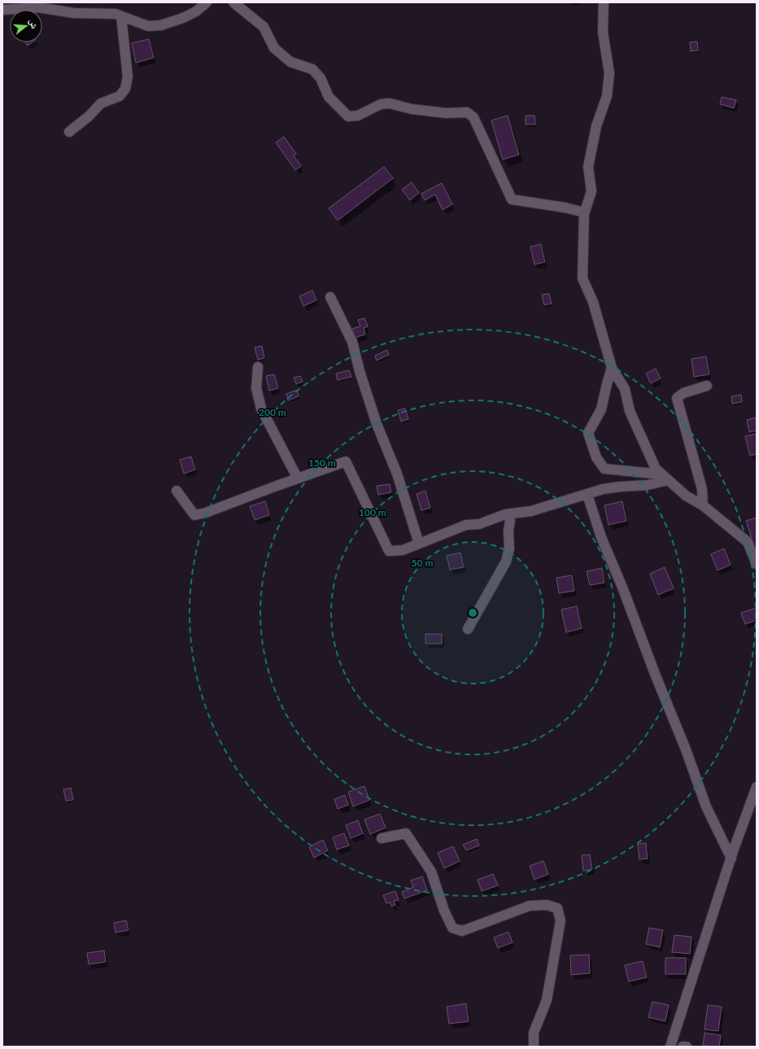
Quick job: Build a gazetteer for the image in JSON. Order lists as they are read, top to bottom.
{
  "north": "right",
  "rings": [
    "200 m",
    "150 m",
    "100 m",
    "50 m"
  ]
}
